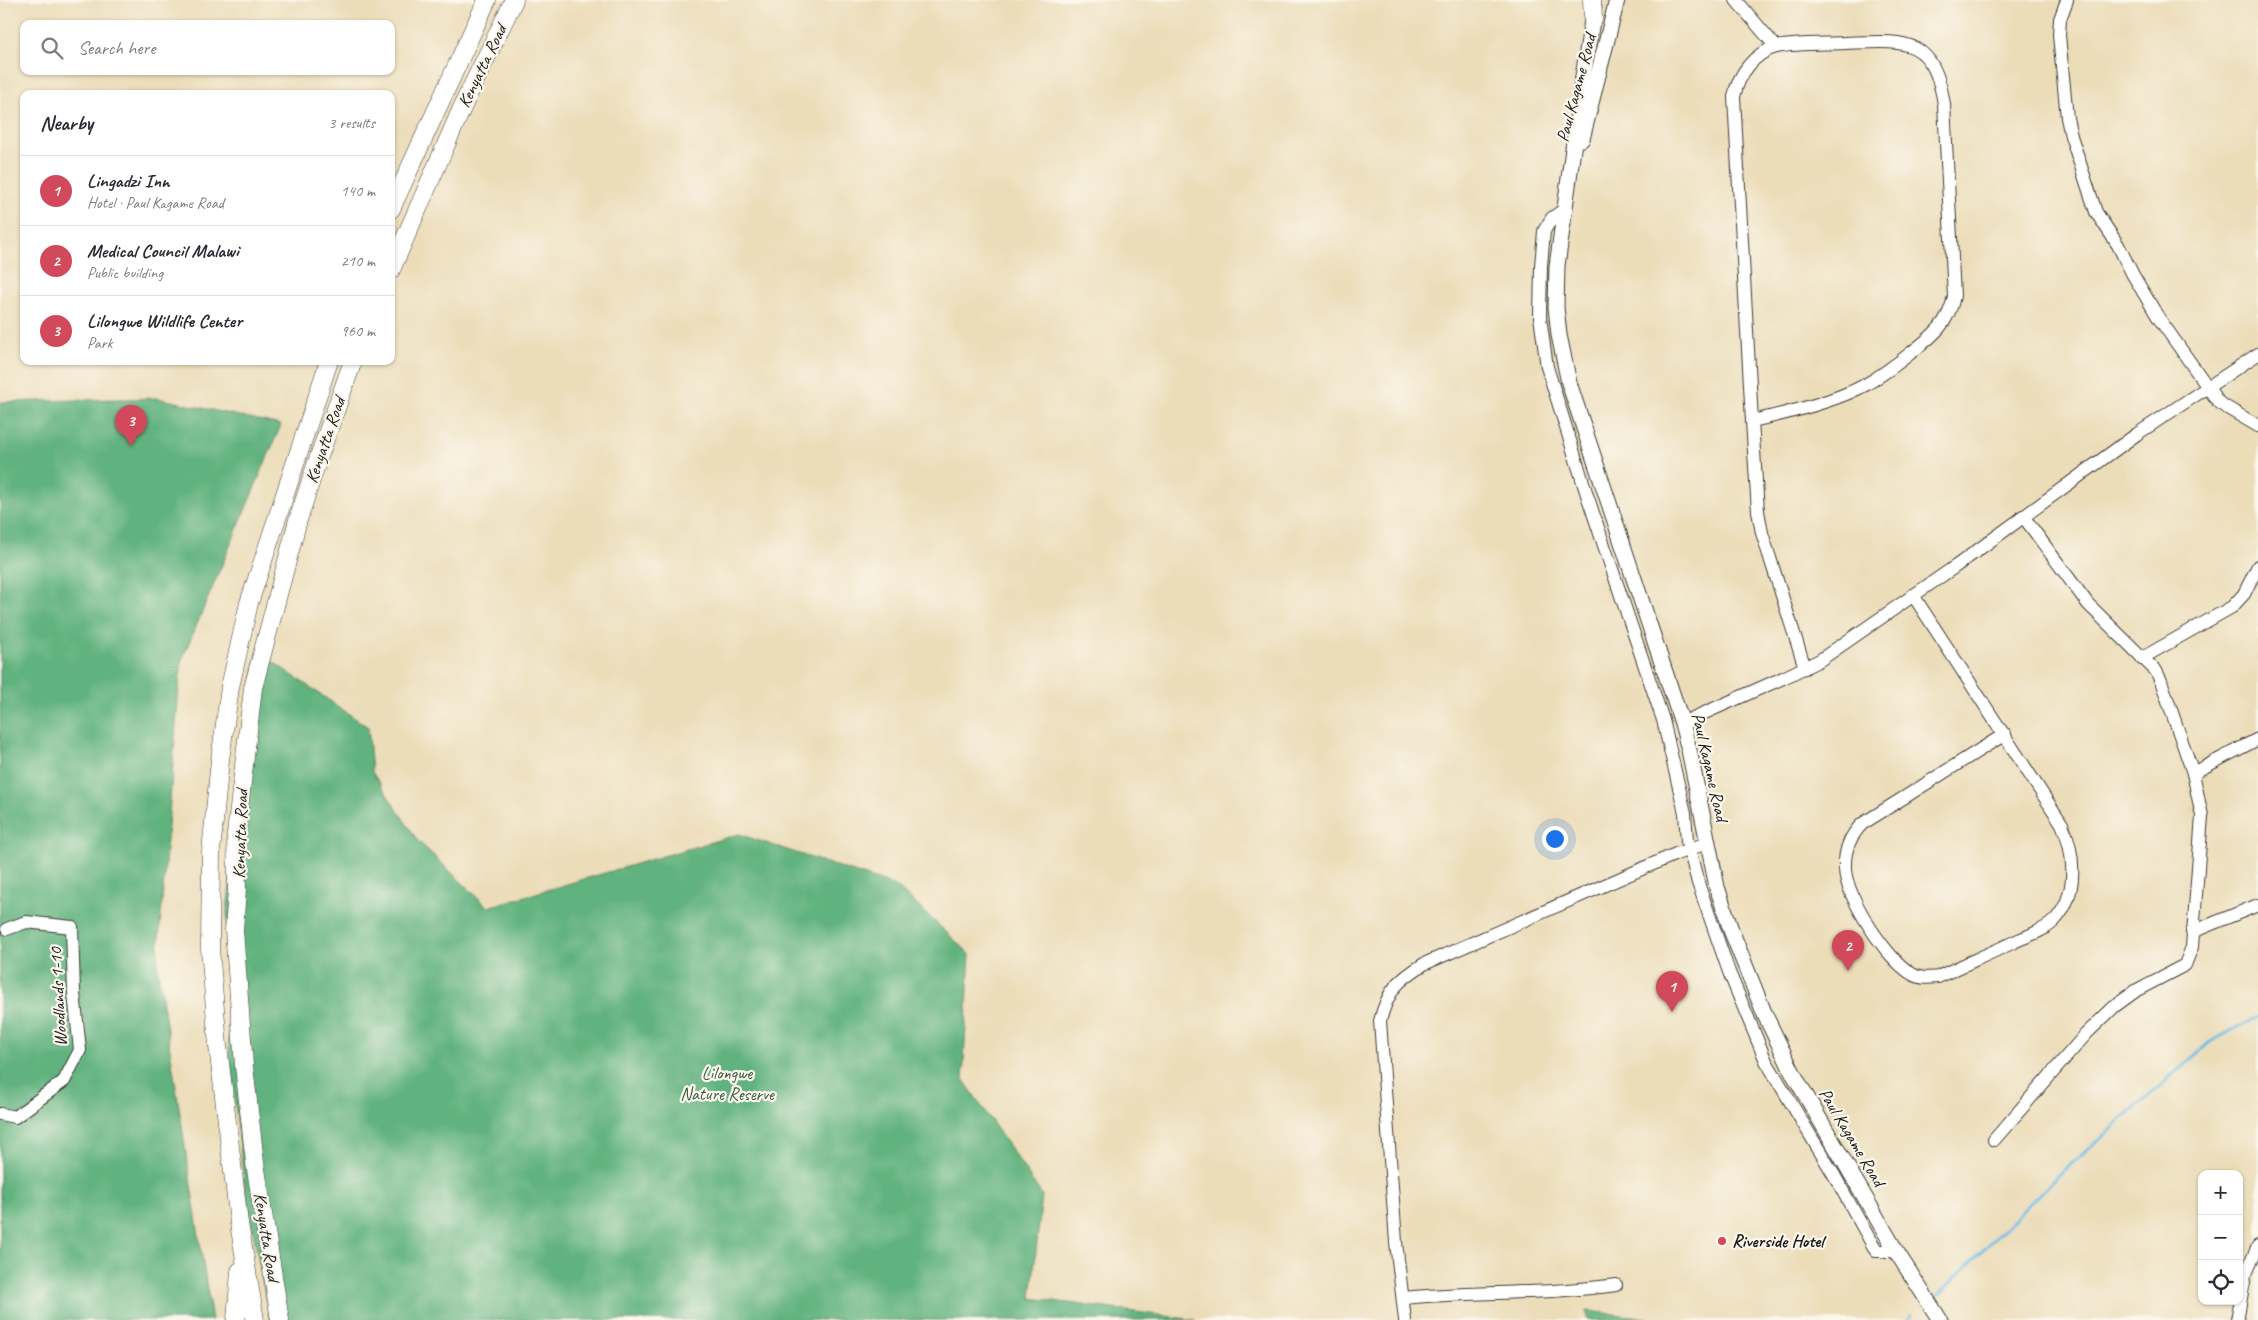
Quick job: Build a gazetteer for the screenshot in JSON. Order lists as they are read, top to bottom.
{
  "streets": {
    "main road": ["Kenyatta Road"],
    "street": ["Paul Kagame Road", "Woodlands 1-10"]
  },
  "parks": ["Lilongwe Nature Reserve"],
  "places": ["Riverside Hotel"],
  "page": {
    "search": "Search here",
    "heading": ["Nearby", "3 results"],
    "list": [
      {
        "mark": "1",
        "name": "Lingadzi Inn",
        "note": "Hotel · Paul Kagame Road",
        "value": "140 m"
      },
      {
        "mark": "2",
        "name": "Medical Council Malawi",
        "note": "Public building",
        "value": "210 m"
      },
      {
        "mark": "3",
        "name": "Lilongwe Wildlife Center",
        "note": "Park",
        "value": "960 m"
      }
    ],
    "pins": ["3", "2", "1"],
    "map_buttons": ["+", "−"]
  }
}
